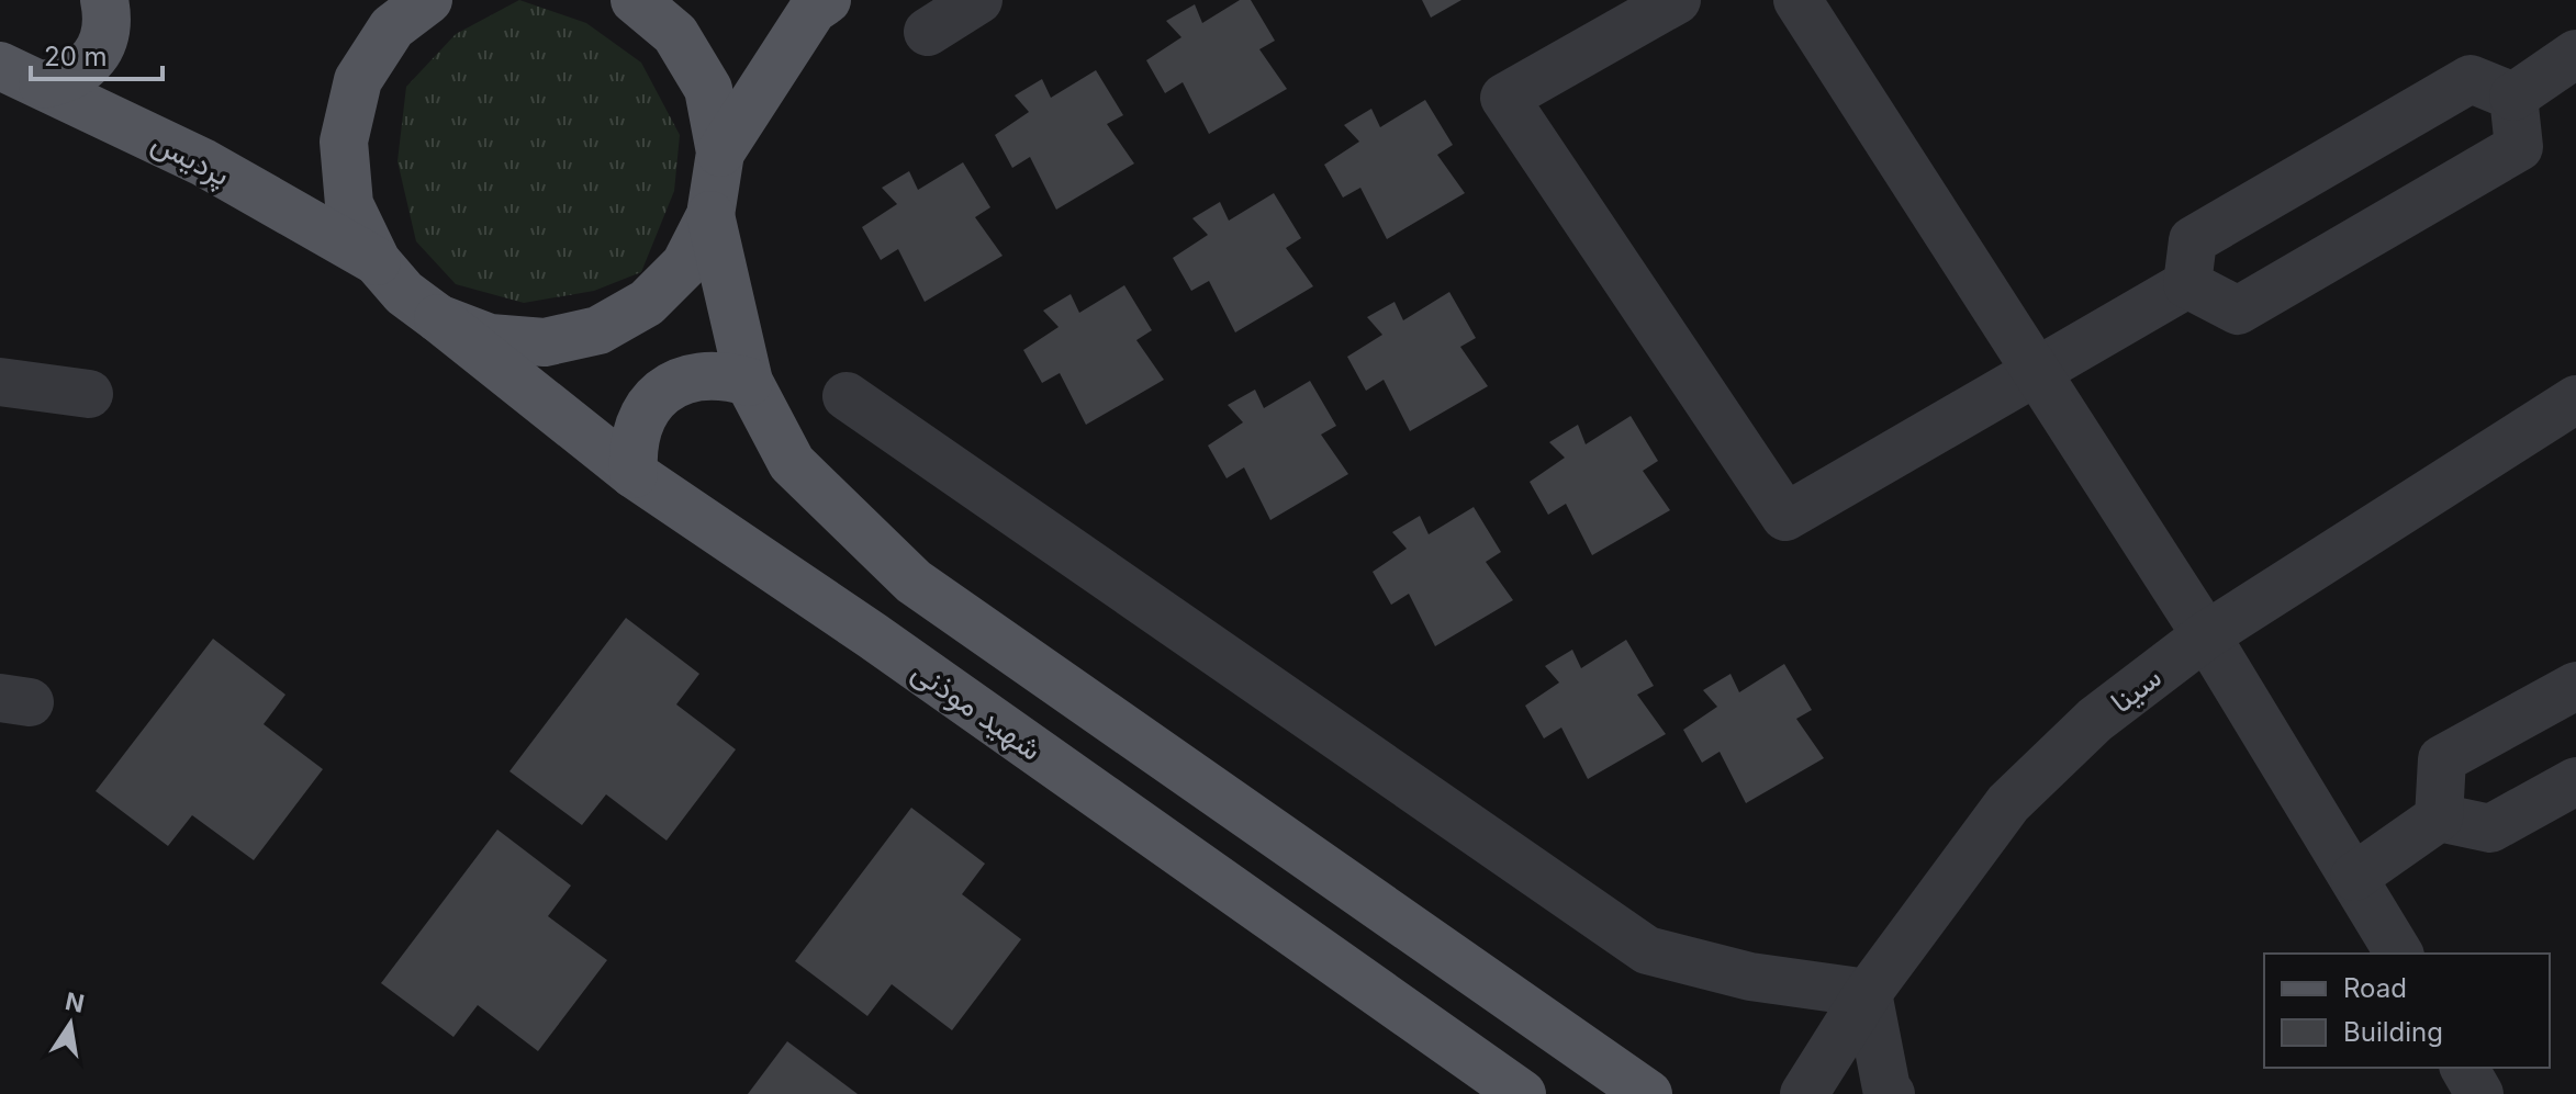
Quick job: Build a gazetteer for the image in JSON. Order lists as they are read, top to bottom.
{
  "streets": {
    "main road": ["پردیس", "شهید موذنی"],
    "street": ["سینا"]
  },
  "legend": ["Road", "Building"],
  "scale_bar": "20 m",
  "north": "top"
}
